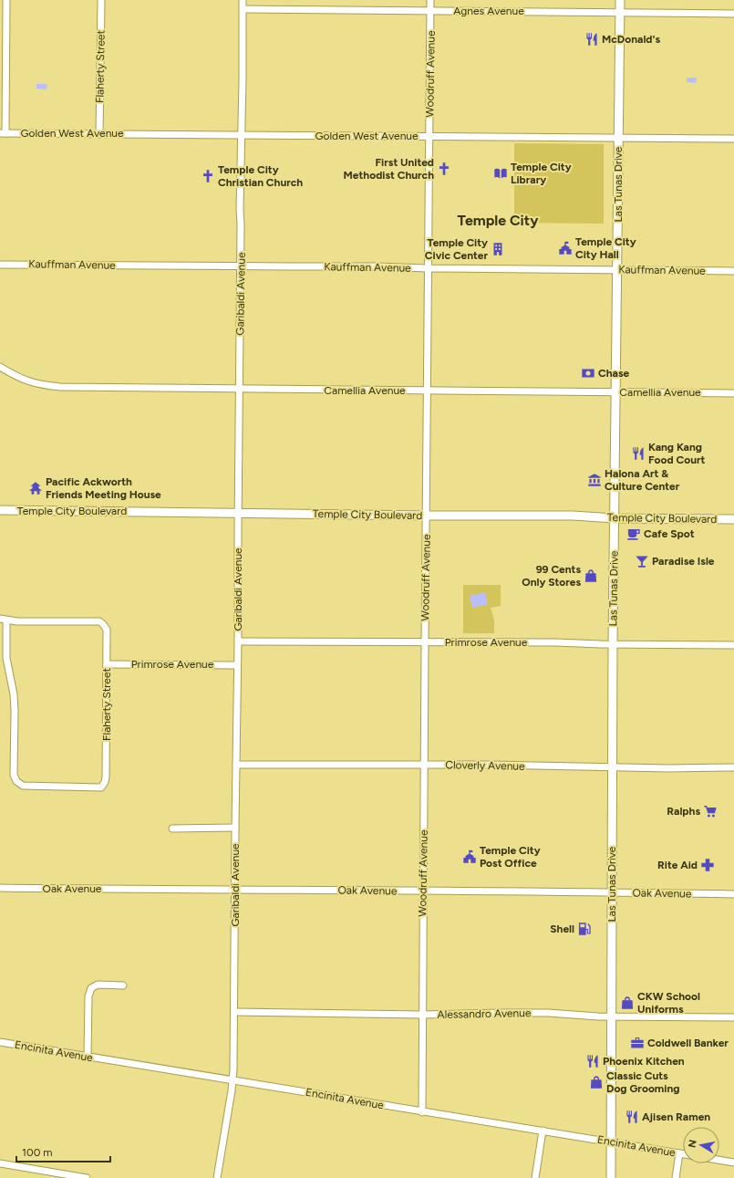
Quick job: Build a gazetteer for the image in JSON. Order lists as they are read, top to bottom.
{
  "streets": {
    "main road": ["Las Tunas Drive", "Temple City Boulevard"],
    "street": [
      "Agnes Avenue",
      "Flaherty Street",
      "Woodruff Avenue",
      "Golden West Avenue",
      "Kauffman Avenue",
      "Garibaldi Avenue",
      "Camellia Avenue",
      "Primrose Avenue",
      "Cloverly Avenue",
      "Oak Avenue",
      "Alessandro Avenue",
      "Encinita Avenue"
    ]
  },
  "crossings": [
    ["Agnes Avenue", "Woodruff Avenue"],
    ["Agnes Avenue", "Las Tunas Drive"],
    ["Agnes Avenue", "Garibaldi Avenue"],
    ["Flaherty Street", "Golden West Avenue"],
    ["Flaherty Street", "Primrose Avenue"],
    ["Woodruff Avenue", "Golden West Avenue"],
    ["Woodruff Avenue", "Kauffman Avenue"],
    ["Woodruff Avenue", "Camellia Avenue"],
    ["Woodruff Avenue", "Temple City Boulevard"],
    ["Woodruff Avenue", "Primrose Avenue"],
    ["Woodruff Avenue", "Cloverly Avenue"],
    ["Woodruff Avenue", "Oak Avenue"],
    ["Woodruff Avenue", "Alessandro Avenue"],
    ["Woodruff Avenue", "Encinita Avenue"],
    ["Golden West Avenue", "Las Tunas Drive"],
    ["Golden West Avenue", "Garibaldi Avenue"],
    ["Las Tunas Drive", "Kauffman Avenue"],
    ["Las Tunas Drive", "Camellia Avenue"],
    ["Las Tunas Drive", "Temple City Boulevard"],
    ["Las Tunas Drive", "Primrose Avenue"],
    ["Las Tunas Drive", "Cloverly Avenue"],
    ["Las Tunas Drive", "Oak Avenue"],
    ["Las Tunas Drive", "Alessandro Avenue"],
    ["Las Tunas Drive", "Encinita Avenue"],
    ["Kauffman Avenue", "Garibaldi Avenue"],
    ["Garibaldi Avenue", "Camellia Avenue"],
    ["Garibaldi Avenue", "Temple City Boulevard"],
    ["Garibaldi Avenue", "Primrose Avenue"],
    ["Garibaldi Avenue", "Cloverly Avenue"],
    ["Garibaldi Avenue", "Oak Avenue"],
    ["Garibaldi Avenue", "Alessandro Avenue"],
    ["Garibaldi Avenue", "Encinita Avenue"]
  ],
  "districts": ["Temple City"],
  "places": {
    "restaurant": [
      "McDonald's",
      "Kang Kang Food Court",
      "Phoenix Kitchen",
      "Ajisen Ramen"
    ],
    "church": ["First United Methodist Church", "Temple City Christian Church"],
    "library": ["Temple City Library"],
    "public building": ["Temple City City Hall", "Temple City Post Office"],
    "building": ["Temple City Civic Center"],
    "bank": ["Chase"],
    "museum": ["Halona Art & Culture Center"],
    "temple": ["Pacific Ackworth Friends Meeting House"],
    "cafe": ["Cafe Spot"],
    "bar": ["Paradise Isle"],
    "shop": ["99 Cents Only Stores", "CKW School Uniforms", "Classic Cuts Dog Grooming"],
    "supermarket": ["Ralphs"],
    "pharmacy": ["Rite Aid"],
    "fuel station": ["Shell"],
    "office": ["Coldwell Banker"]
  },
  "scale_bar": "100 m",
  "north": "left"
}
